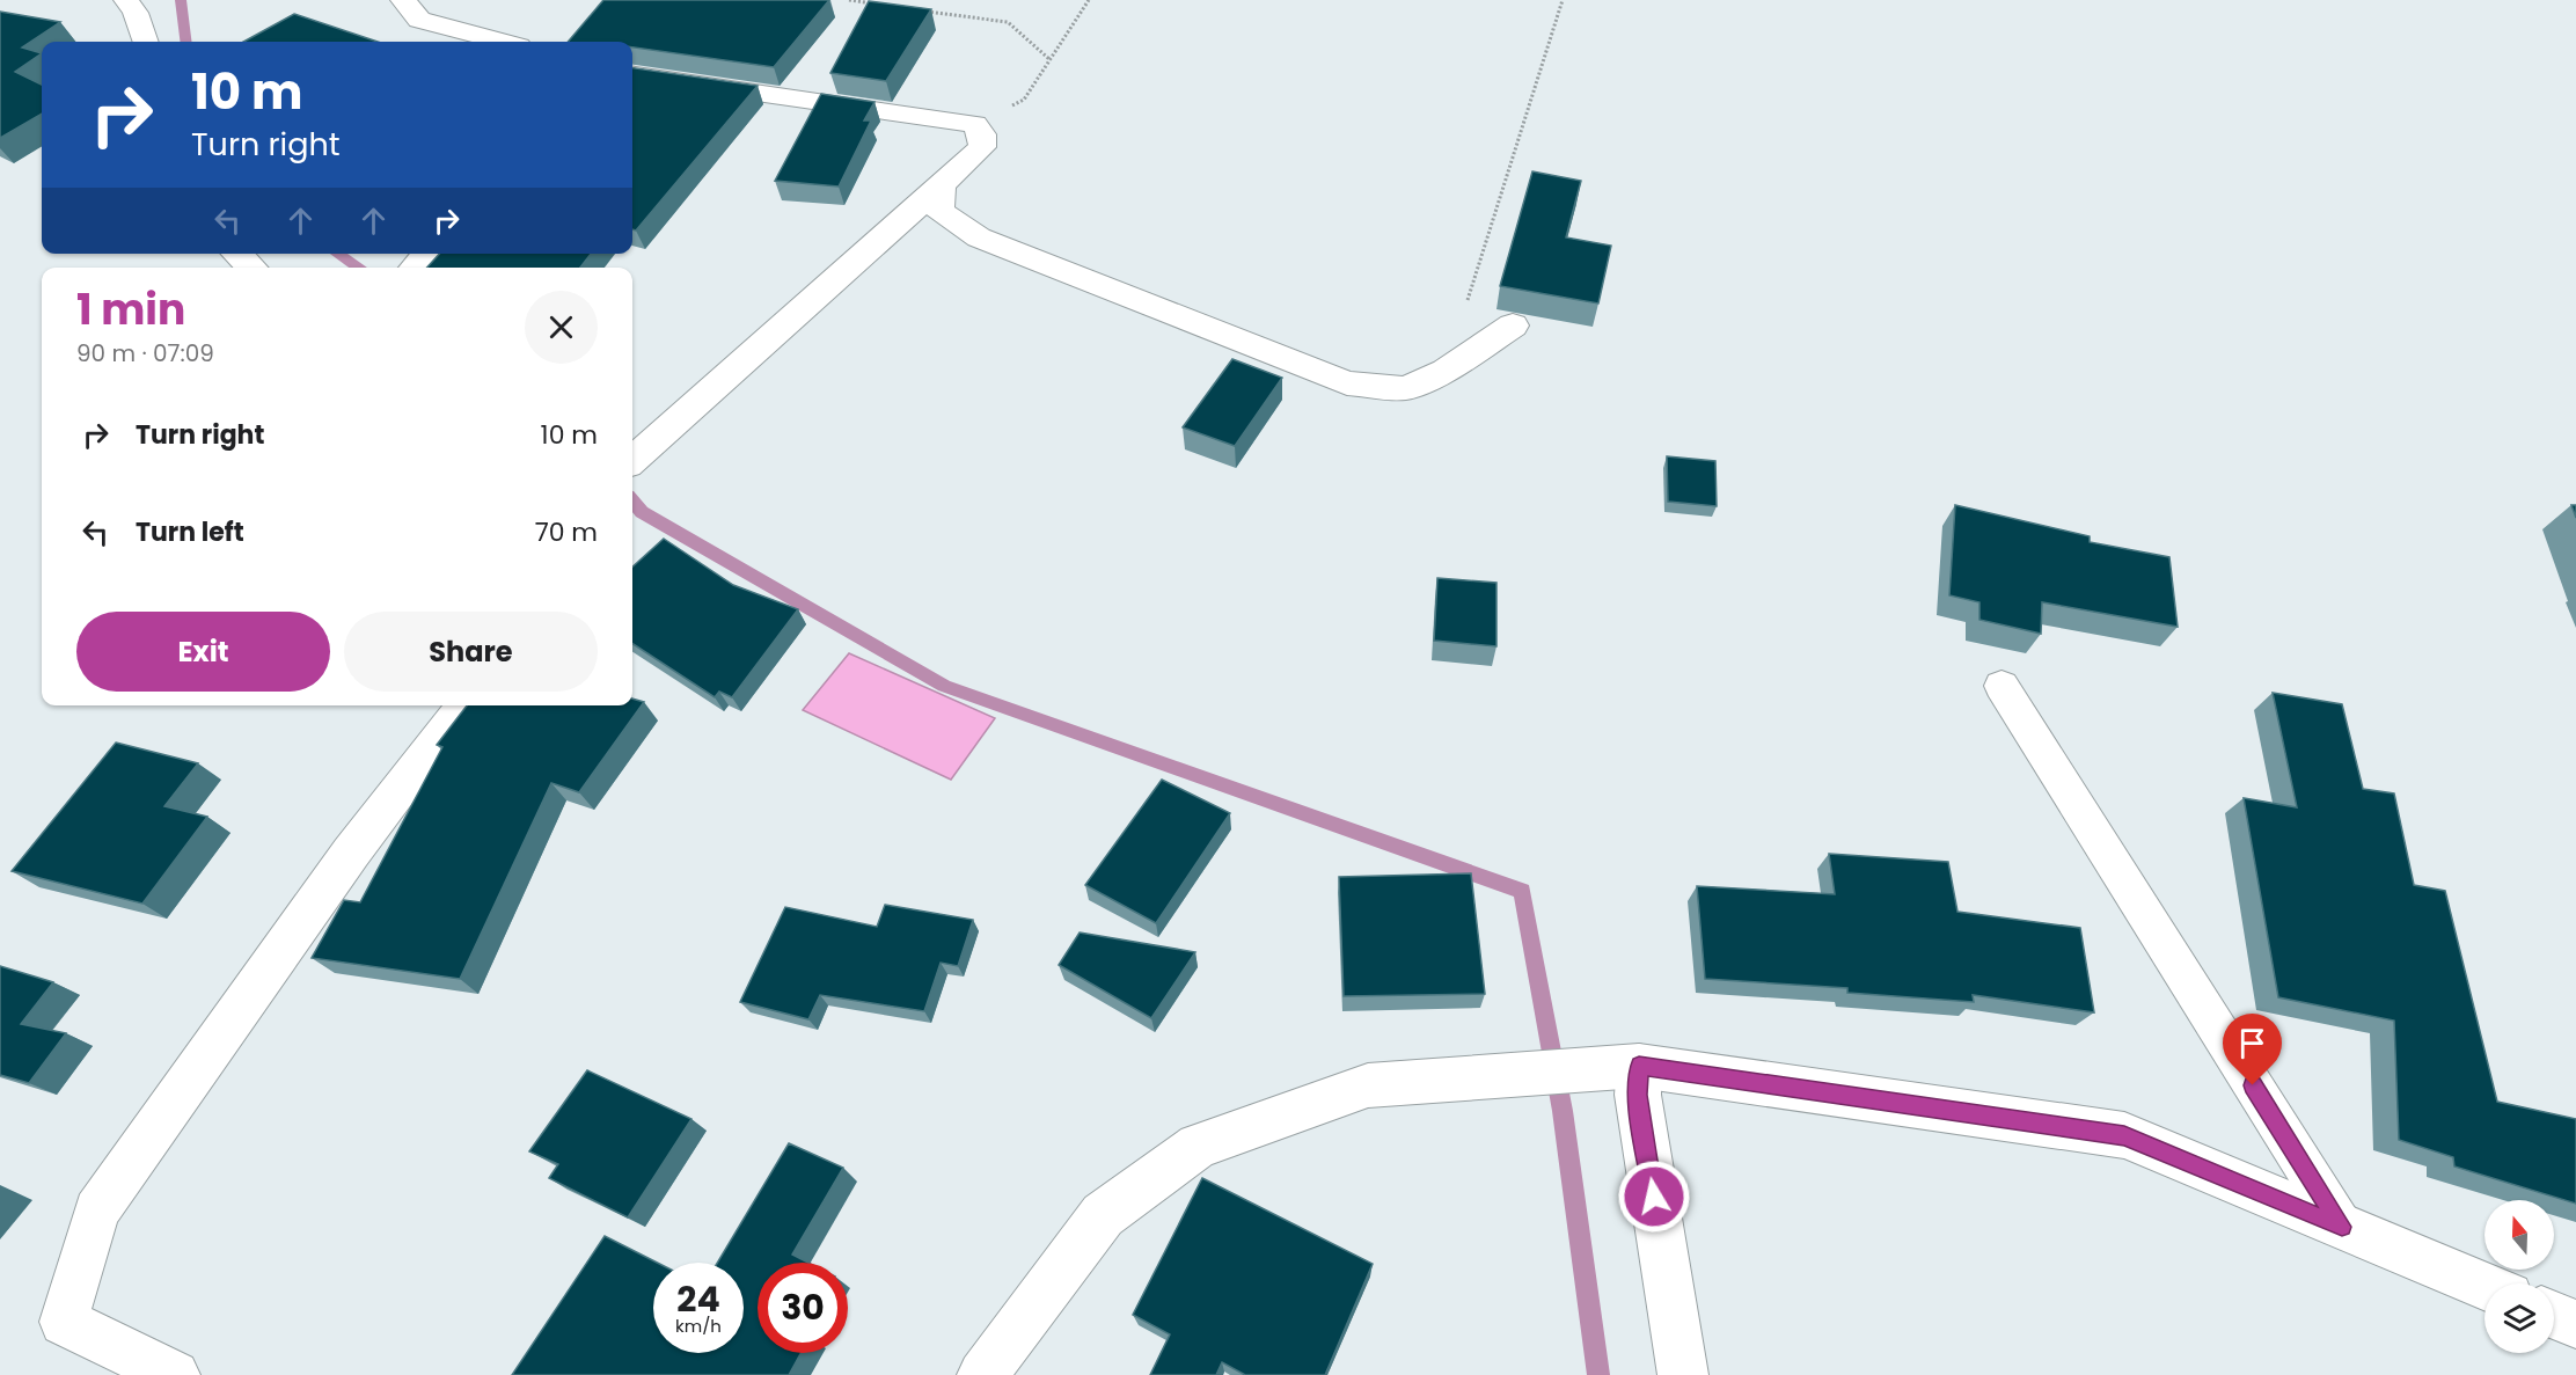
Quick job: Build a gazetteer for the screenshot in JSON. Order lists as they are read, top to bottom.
{
  "north": "top",
  "page": {
    "turn": ["10 m", "Turn right"],
    "heading": ["1 min", "90 m · 07:09"],
    "list": [
      {
        "name": "Turn right",
        "value": "10 m"
      },
      {
        "name": "Turn left",
        "value": "70 m"
      }
    ],
    "buttons": ["Exit", "Share"],
    "speed": "24 km/h",
    "limit": "30"
  }
}
